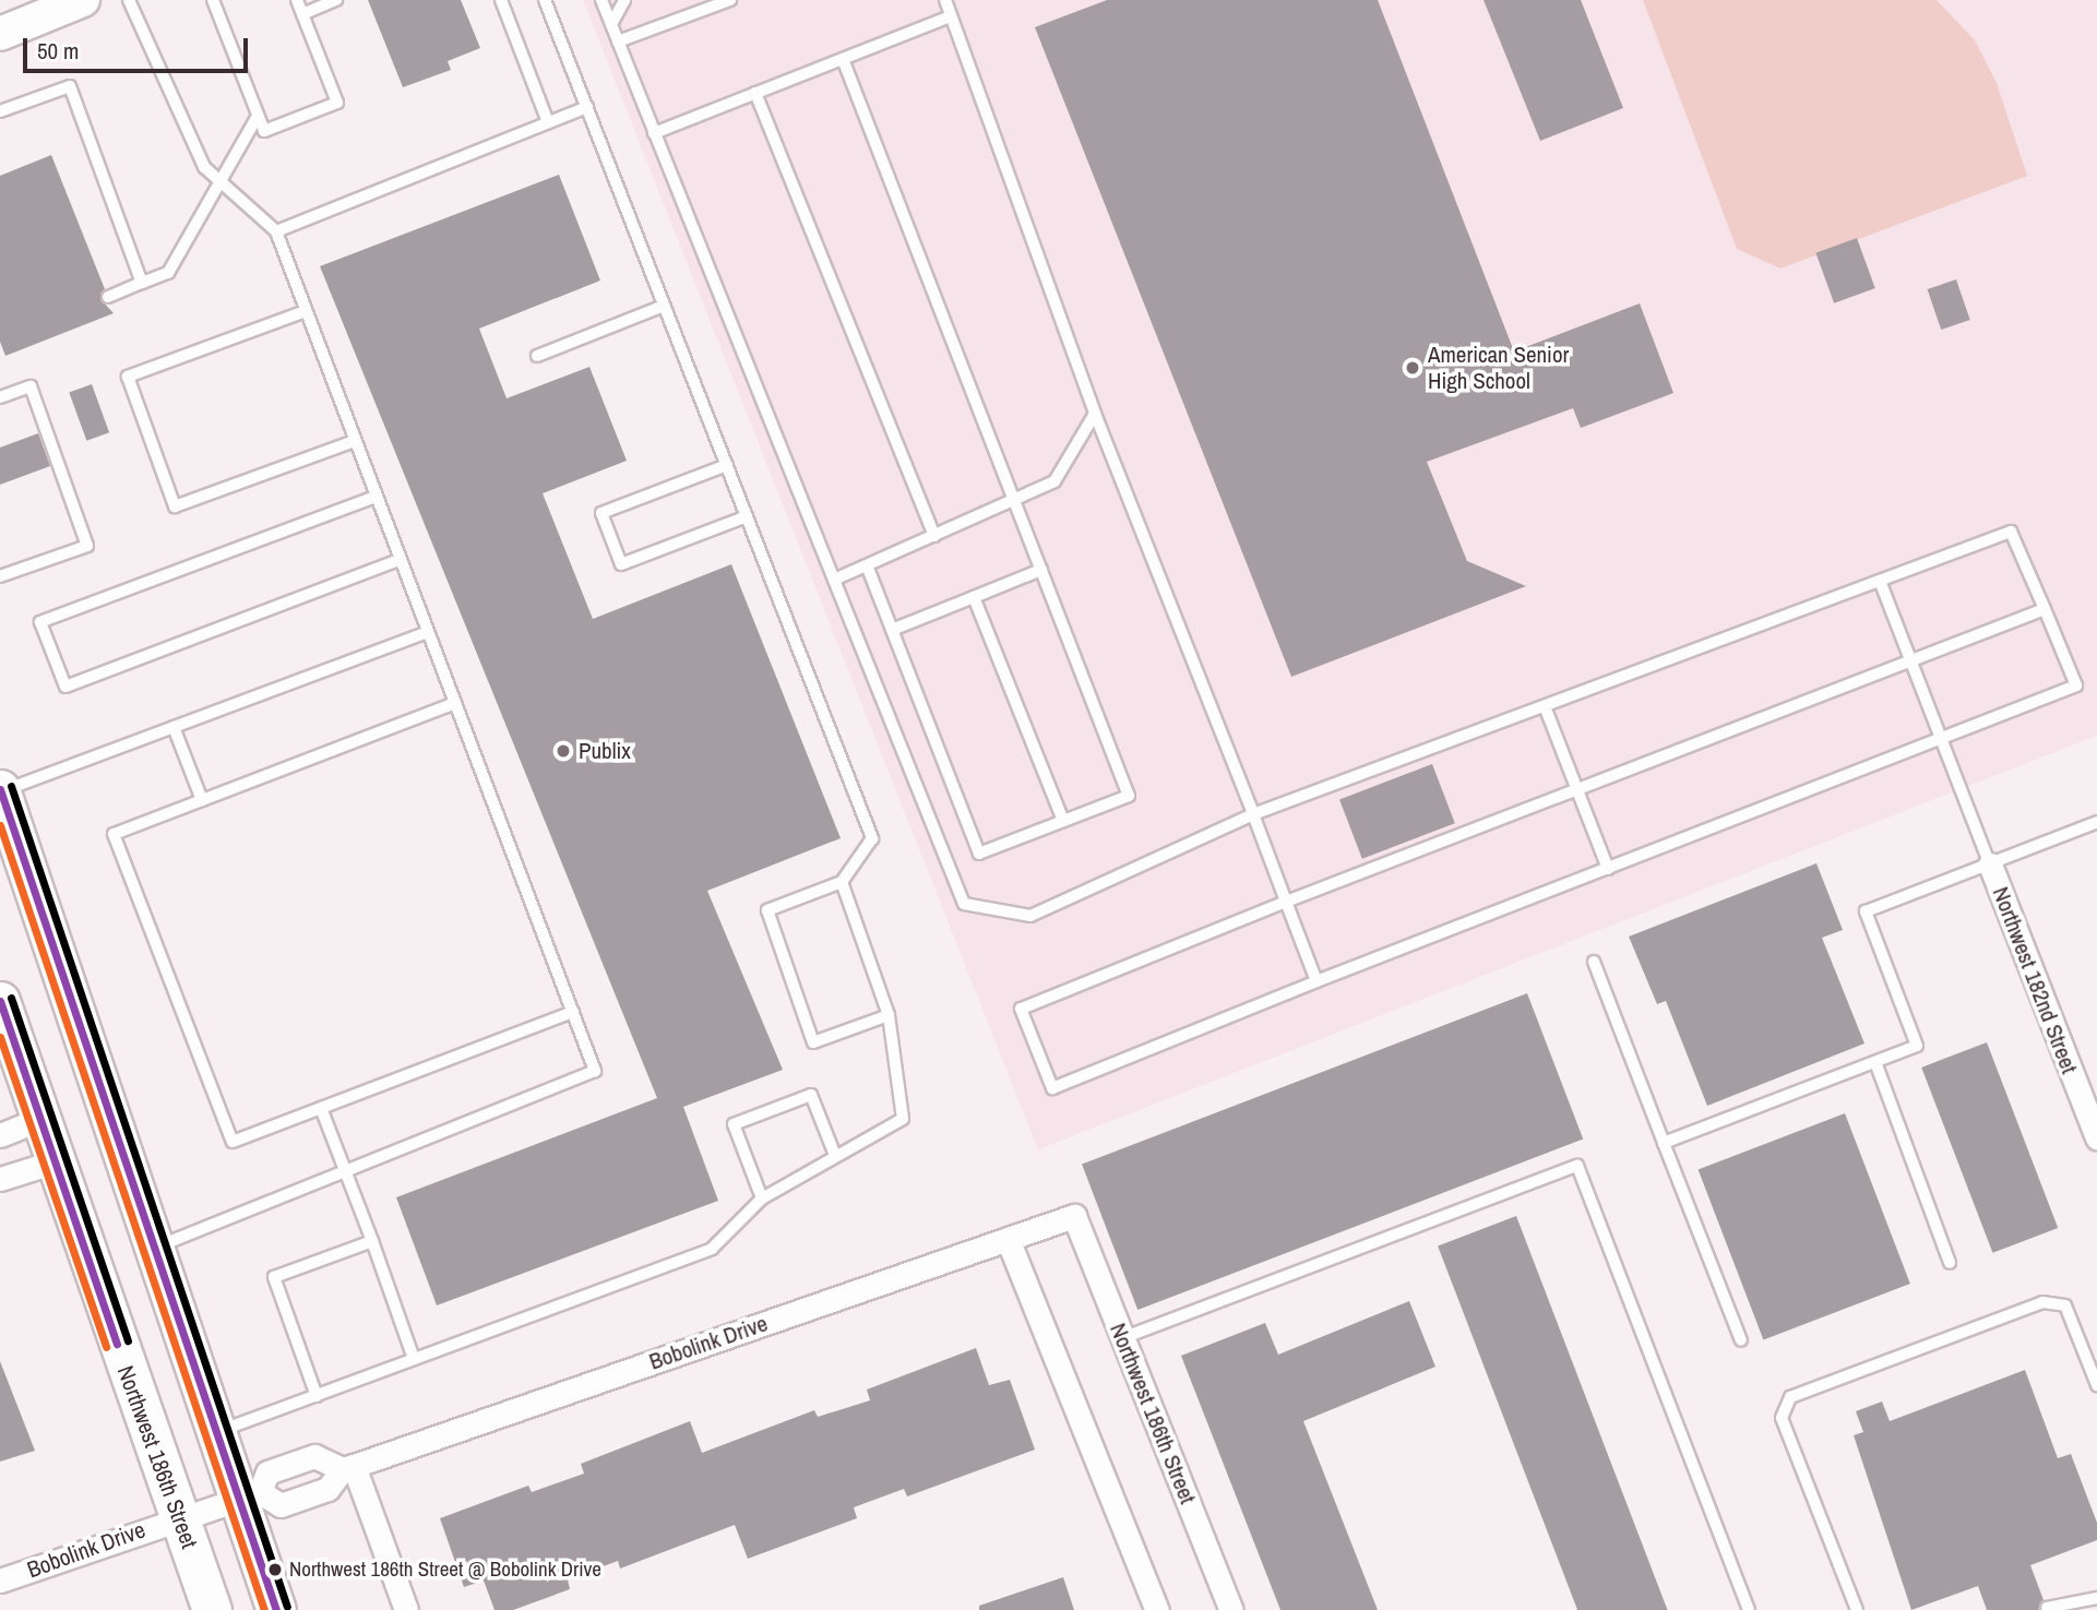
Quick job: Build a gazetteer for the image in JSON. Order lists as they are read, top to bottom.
{
  "streets": {
    "main road": ["Northwest 186th Street"],
    "street": ["Northwest 182nd Street", "Bobolink Drive"]
  },
  "crossings": [
    ["Bobolink Drive", "Northwest 186th Street"]
  ],
  "places": ["American Senior High School", "Publix", "Northwest 186th Street @ Bobolink Drive"],
  "scale_bar": "50 m"
}
